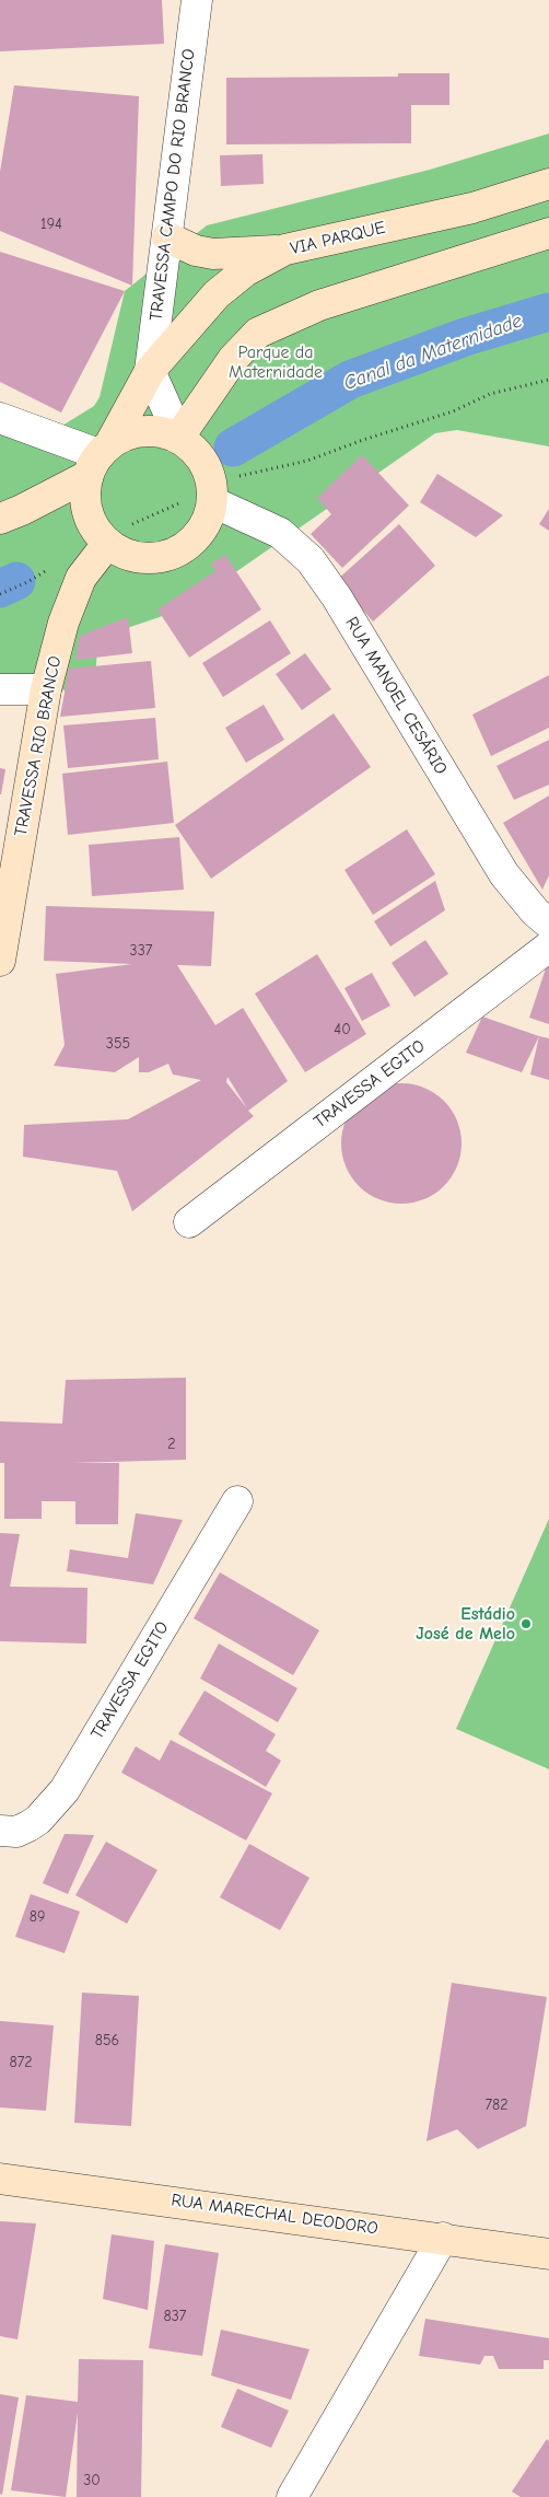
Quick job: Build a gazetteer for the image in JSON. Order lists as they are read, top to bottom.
{
  "streets": {
    "street": [
      "TRAVESSA CAMPO DO RIO BRANCO",
      "VIA PARQUE",
      "RUA MANOEL CESÁRIO",
      "TRAVESSA RIO BRANCO",
      "TRAVESSA EGITO",
      "RUA MARECHAL DEODORO"
    ]
  },
  "crossings": [
    ["TRAVESSA CAMPO DO RIO BRANCO", "VIA PARQUE"]
  ],
  "water": ["Canal da Maternidade"],
  "parks": ["Parque da Maternidade"],
  "places": ["Estádio José de Melo"],
  "house_numbers": [
    "194",
    "337",
    "40",
    "355",
    "2",
    "89",
    "856",
    "872",
    "782",
    "837",
    "30"
  ]
}
